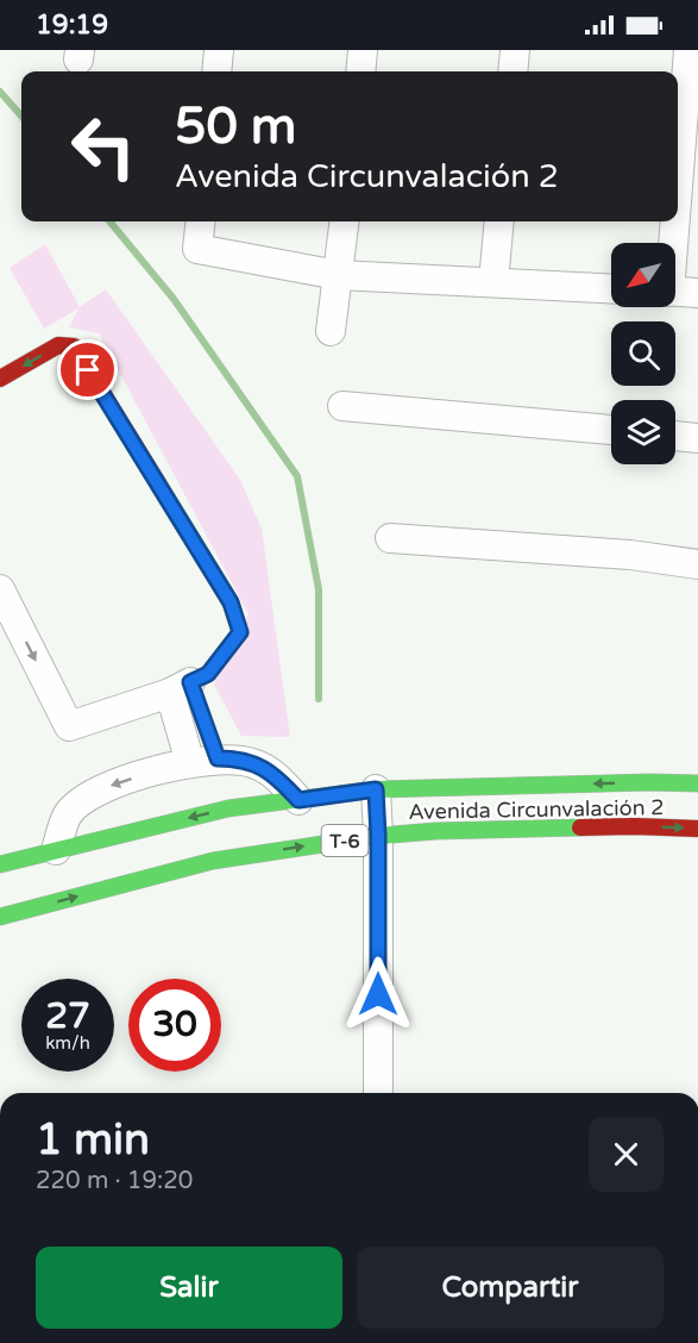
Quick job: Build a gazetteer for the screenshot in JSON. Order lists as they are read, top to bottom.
{
  "streets": {
    "main road": ["Avenida Circunvalación 2", "T-6"]
  },
  "north": "bottom left",
  "page": {
    "status": "19:19",
    "turn": ["50 m", "Avenida Circunvalación 2"],
    "speed": "27 km/h",
    "limit": "30",
    "heading": ["1 min", "220 m · 19:20"],
    "buttons": ["Salir", "Compartir"]
  }
}
